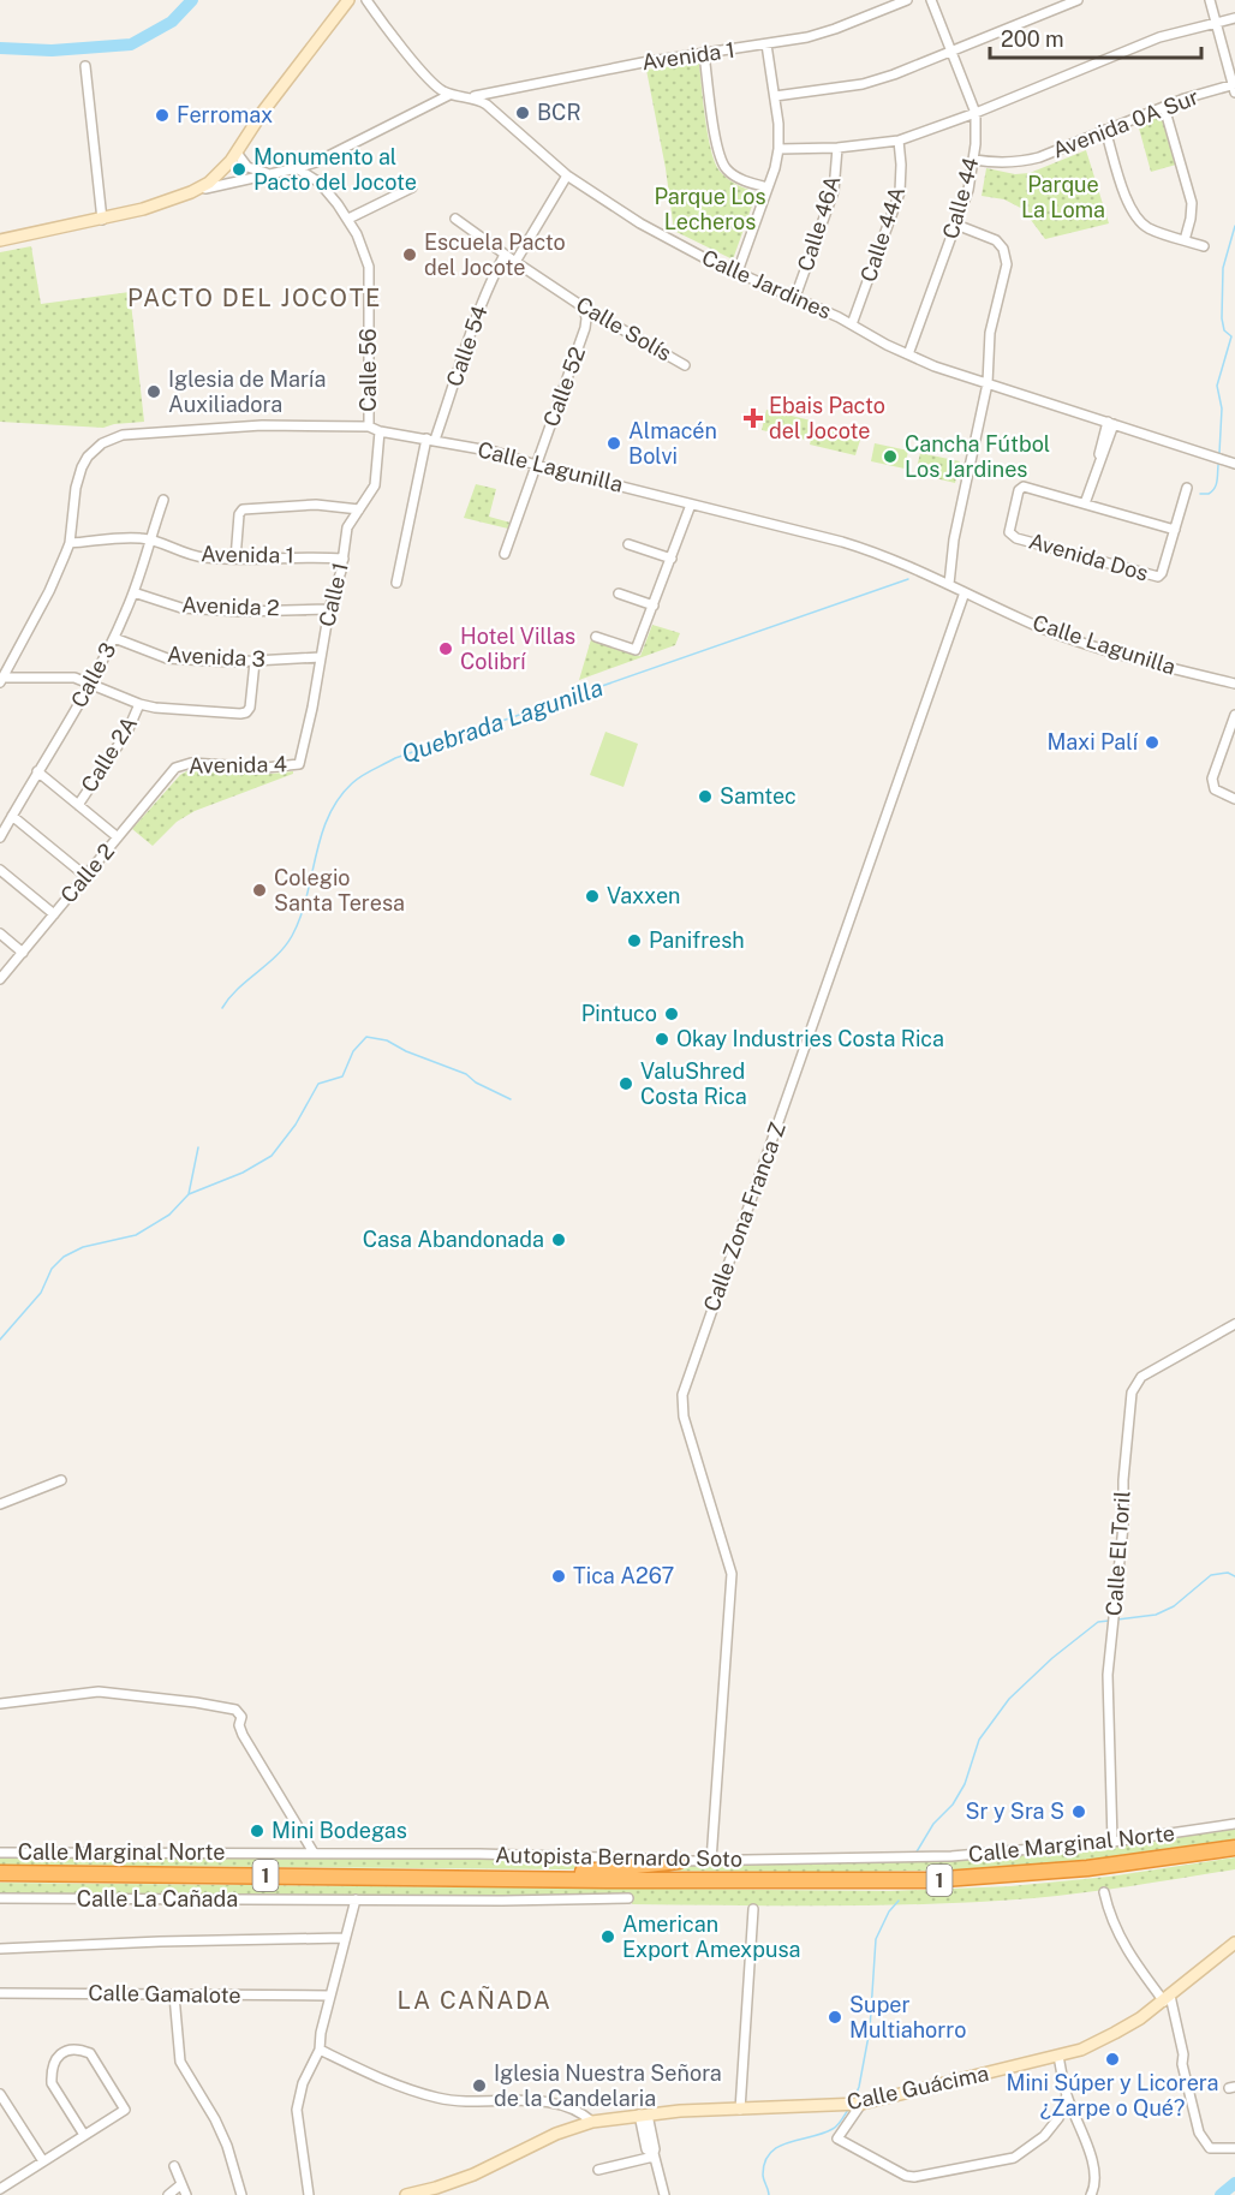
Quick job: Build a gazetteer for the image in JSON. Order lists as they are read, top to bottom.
{
  "streets": {
    "highway": ["Autopista Bernardo Soto", "1"],
    "main road": ["Calle Guácima"],
    "street": [
      "Avenida 1",
      "Avenida 0A Sur",
      "Calle 44",
      "Calle 46A",
      "Calle 44A",
      "Calle Jardines",
      "Calle Solís",
      "Calle 54",
      "Calle 56",
      "Calle 52",
      "Calle Lagunilla",
      "Avenida Dos",
      "Calle 1",
      "Avenida 2",
      "Avenida 3",
      "Calle 3",
      "Calle 2A",
      "Avenida 4",
      "Calle 2",
      "Calle Zona Franca Z",
      "Calle El Toril",
      "Calle Marginal Norte",
      "Calle La Cañada",
      "Calle Gamalote"
    ]
  },
  "crossings": [
    ["Avenida 1", "Calle Jardines"],
    ["Avenida 1", "Calle Lagunilla"],
    ["Avenida 1", "Calle 1"],
    ["Avenida 1", "Calle 3"],
    ["Avenida 0A Sur", "Calle 44"],
    ["Calle 44", "Calle Jardines"],
    ["Calle 46A", "Calle Jardines"],
    ["Calle 44A", "Calle Jardines"],
    ["Calle Solís", "Calle 54"],
    ["Calle Solís", "Calle 52"],
    ["Calle 54", "Calle Lagunilla"],
    ["Calle 56", "Calle Lagunilla"],
    ["Calle 52", "Calle Lagunilla"],
    ["Calle Lagunilla", "Calle 1"],
    ["Calle Lagunilla", "Calle Zona Franca Z"],
    ["Calle 1", "Avenida 2"],
    ["Calle 1", "Avenida 3"],
    ["Calle 1", "Avenida 4"],
    ["Avenida 2", "Calle 3"],
    ["Avenida 3", "Calle 3"],
    ["Avenida 4", "Calle 2"],
    ["Calle Zona Franca Z", "Calle Marginal Norte"],
    ["Calle El Toril", "Calle Marginal Norte"]
  ],
  "districts": ["PACTO DEL JOCOTE", "LA CAÑADA"],
  "water": ["Quebrada Lagunilla"],
  "parks": ["Parque La Loma", "Parque Los Lecheros"],
  "places": {
    "other": [
      "BCR",
      "Ferromax",
      "Monumento al Pacto del Jocote",
      "Escuela Pacto del Jocote",
      "Iglesia de María Auxiliadora",
      "Almacén Bolvi",
      "Cancha Fútbol Los Jardines",
      "Hotel Villas Colibrí",
      "Maxi Palí",
      "Samtec",
      "Colegio Santa Teresa",
      "Vaxxen",
      "Panifresh",
      "Pintuco",
      "Okay Industries Costa Rica",
      "ValuShred Costa Rica",
      "Casa Abandonada",
      "Tica A267",
      "Sr y Sra S",
      "Mini Bodegas",
      "American Export Amexpusa",
      "Super Multiahorro",
      "Mini Súper y Licorera ¿Zarpe o Qué?",
      "Iglesia Nuestra Señora de la Candelaria"
    ],
    "health": ["Ebais Pacto del Jocote"]
  },
  "scale_bar": "200 m"
}
